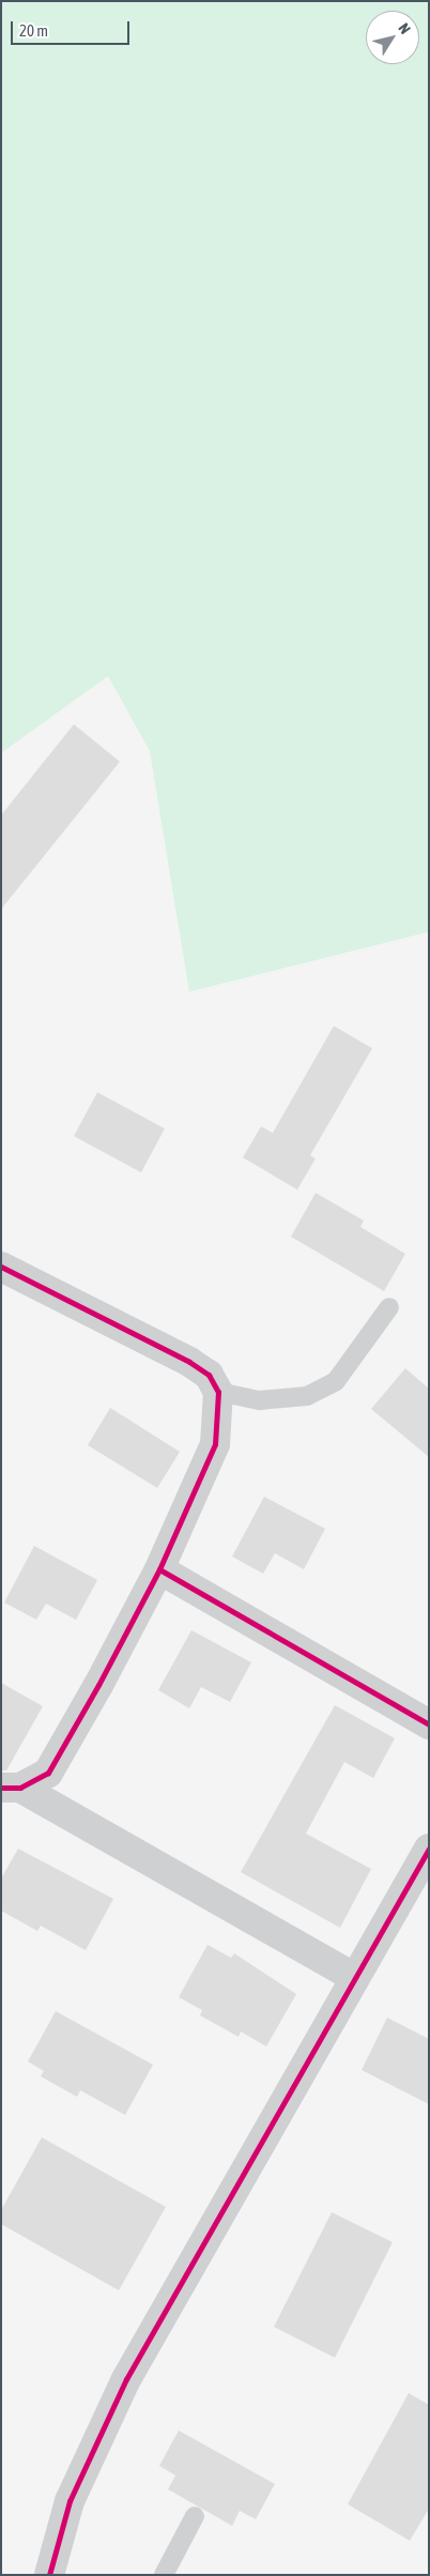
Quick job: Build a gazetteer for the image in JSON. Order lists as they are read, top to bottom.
{
  "scale_bar": "20 m",
  "north": "top right"
}
